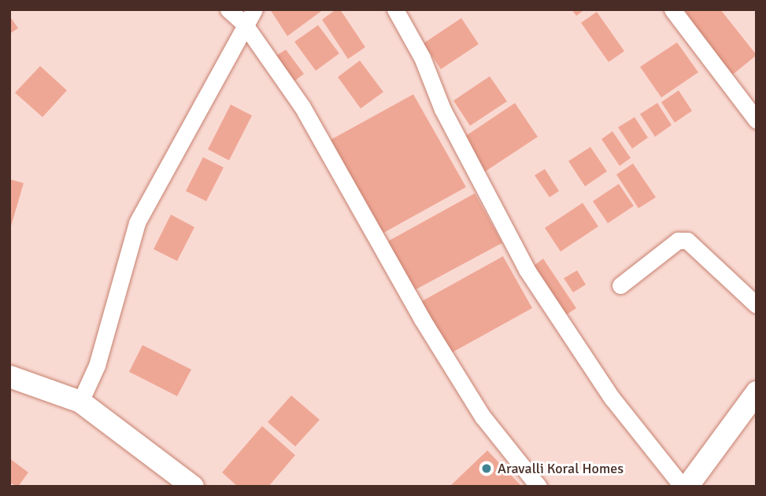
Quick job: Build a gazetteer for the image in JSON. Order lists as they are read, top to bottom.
{
  "places": ["Aravalli Koral Homes"]
}
